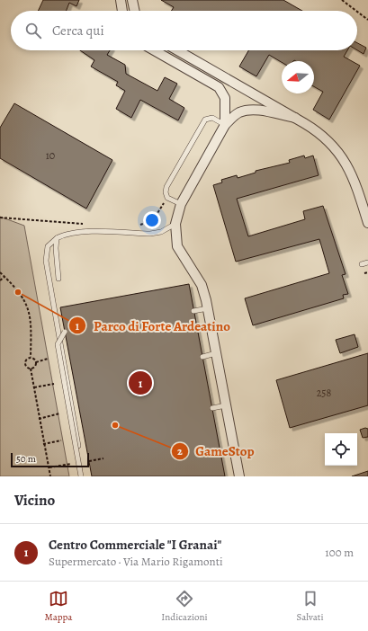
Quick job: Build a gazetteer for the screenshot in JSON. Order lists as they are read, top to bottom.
{
  "places": ["Parco di Forte Ardeatino", "GameStop"],
  "house_numbers": ["10", "258"],
  "scale_bar": "50 m",
  "north": "left",
  "page": {
    "search": "Cerca qui",
    "pins": "1",
    "scale": "50 m",
    "heading": "Vicino",
    "list": [
      {
        "mark": "1",
        "name": "Centro Commerciale \"I Granai\"",
        "note": "Supermercato · Via Mario Rigamonti",
        "value": "100 m"
      }
    ],
    "nav": ["Mappa", "Indicazioni", "Salvati"]
  }
}
